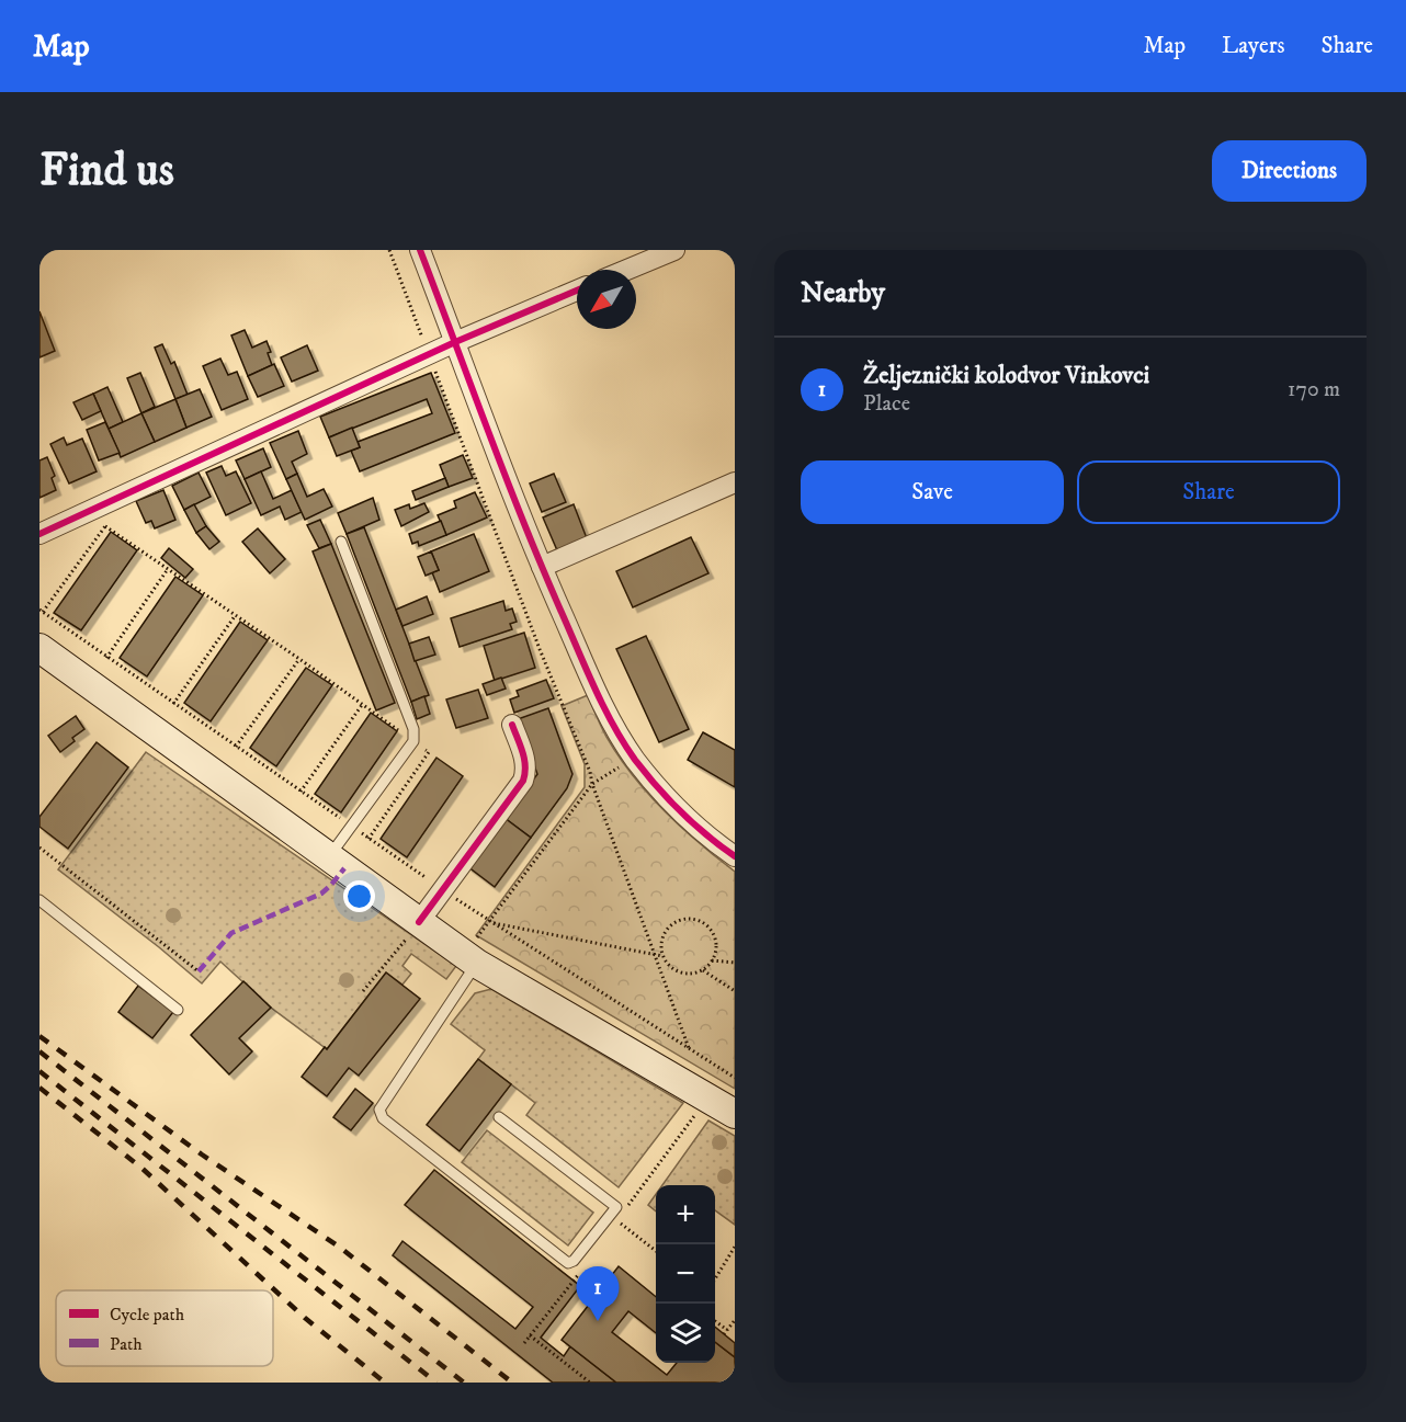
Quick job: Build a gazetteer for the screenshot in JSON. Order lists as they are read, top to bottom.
{
  "legend": ["Cycle path", "Path"],
  "north": "bottom left",
  "page": {
    "header": "Map",
    "nav": ["Map", "Layers", "Share"],
    "buttons": [
      "Directions",
      ["Save", "Share"]
    ],
    "title": "Find us",
    "heading": "Nearby",
    "list": [
      {
        "mark": "1",
        "name": "Željeznički kolodvor Vinkovci",
        "note": "Place",
        "value": "170 m"
      }
    ],
    "map_buttons": ["+", "−"],
    "pins": "1"
  }
}
